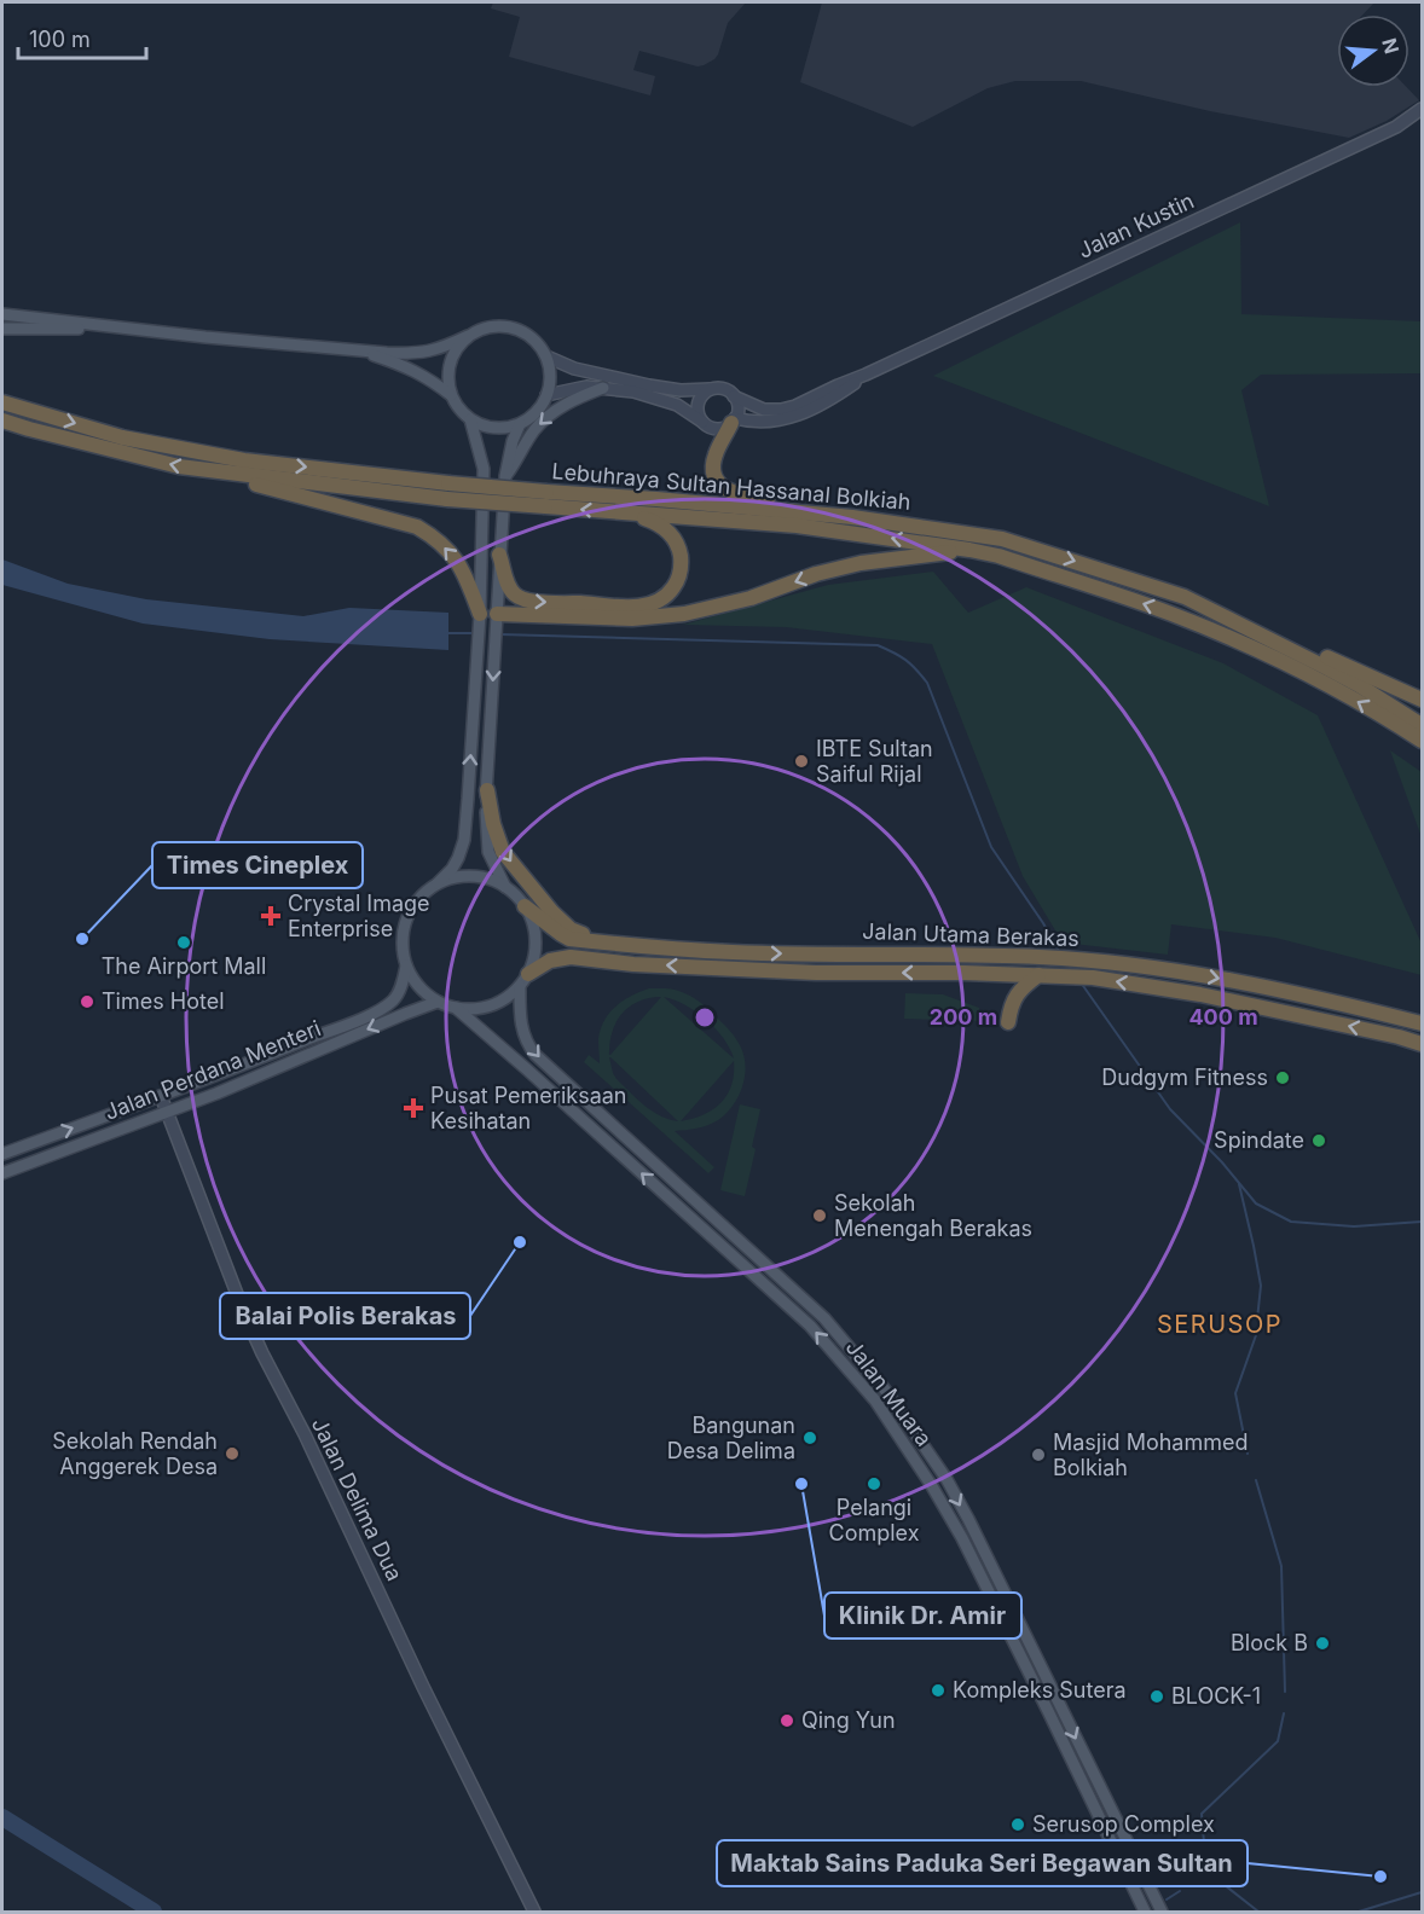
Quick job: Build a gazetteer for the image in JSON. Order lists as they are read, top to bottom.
{
  "streets": {
    "highway": ["Lebuhraya Sultan Hassanal Bolkiah", "Jalan Utama Berakas"],
    "main road": ["Jalan Perdana Menteri", "Jalan Muara"],
    "street": ["Jalan Kustin", "Jalan Delima Dua"]
  },
  "crossings": [
    ["Jalan Utama Berakas", "Jalan Perdana Menteri"],
    ["Jalan Utama Berakas", "Jalan Muara"],
    ["Jalan Perdana Menteri", "Jalan Muara"],
    ["Jalan Perdana Menteri", "Jalan Delima Dua"]
  ],
  "districts": ["SERUSOP"],
  "places": {
    "other": [
      "IBTE Sultan Saiful Rijal",
      "Times Cineplex",
      "The Airport Mall",
      "Times Hotel",
      "Dudgym Fitness",
      "Spindate",
      "Sekolah Menengah Berakas",
      "Balai Polis Berakas",
      "Bangunan Desa Delima",
      "Sekolah Rendah Anggerek Desa",
      "Masjid Mohammed Bolkiah",
      "Klinik Dr. Amir",
      "Pelangi Complex",
      "Block B",
      "Kompleks Sutera",
      "BLOCK-1",
      "Qing Yun",
      "Serusop Complex",
      "Maktab Sains Paduka Seri Begawan Sultan"
    ],
    "health": ["Crystal Image Enterprise", "Pusat Pemeriksaan Kesihatan"]
  },
  "scale_bar": "100 m",
  "north": "right",
  "rings": ["200 m", "400 m"]
}
